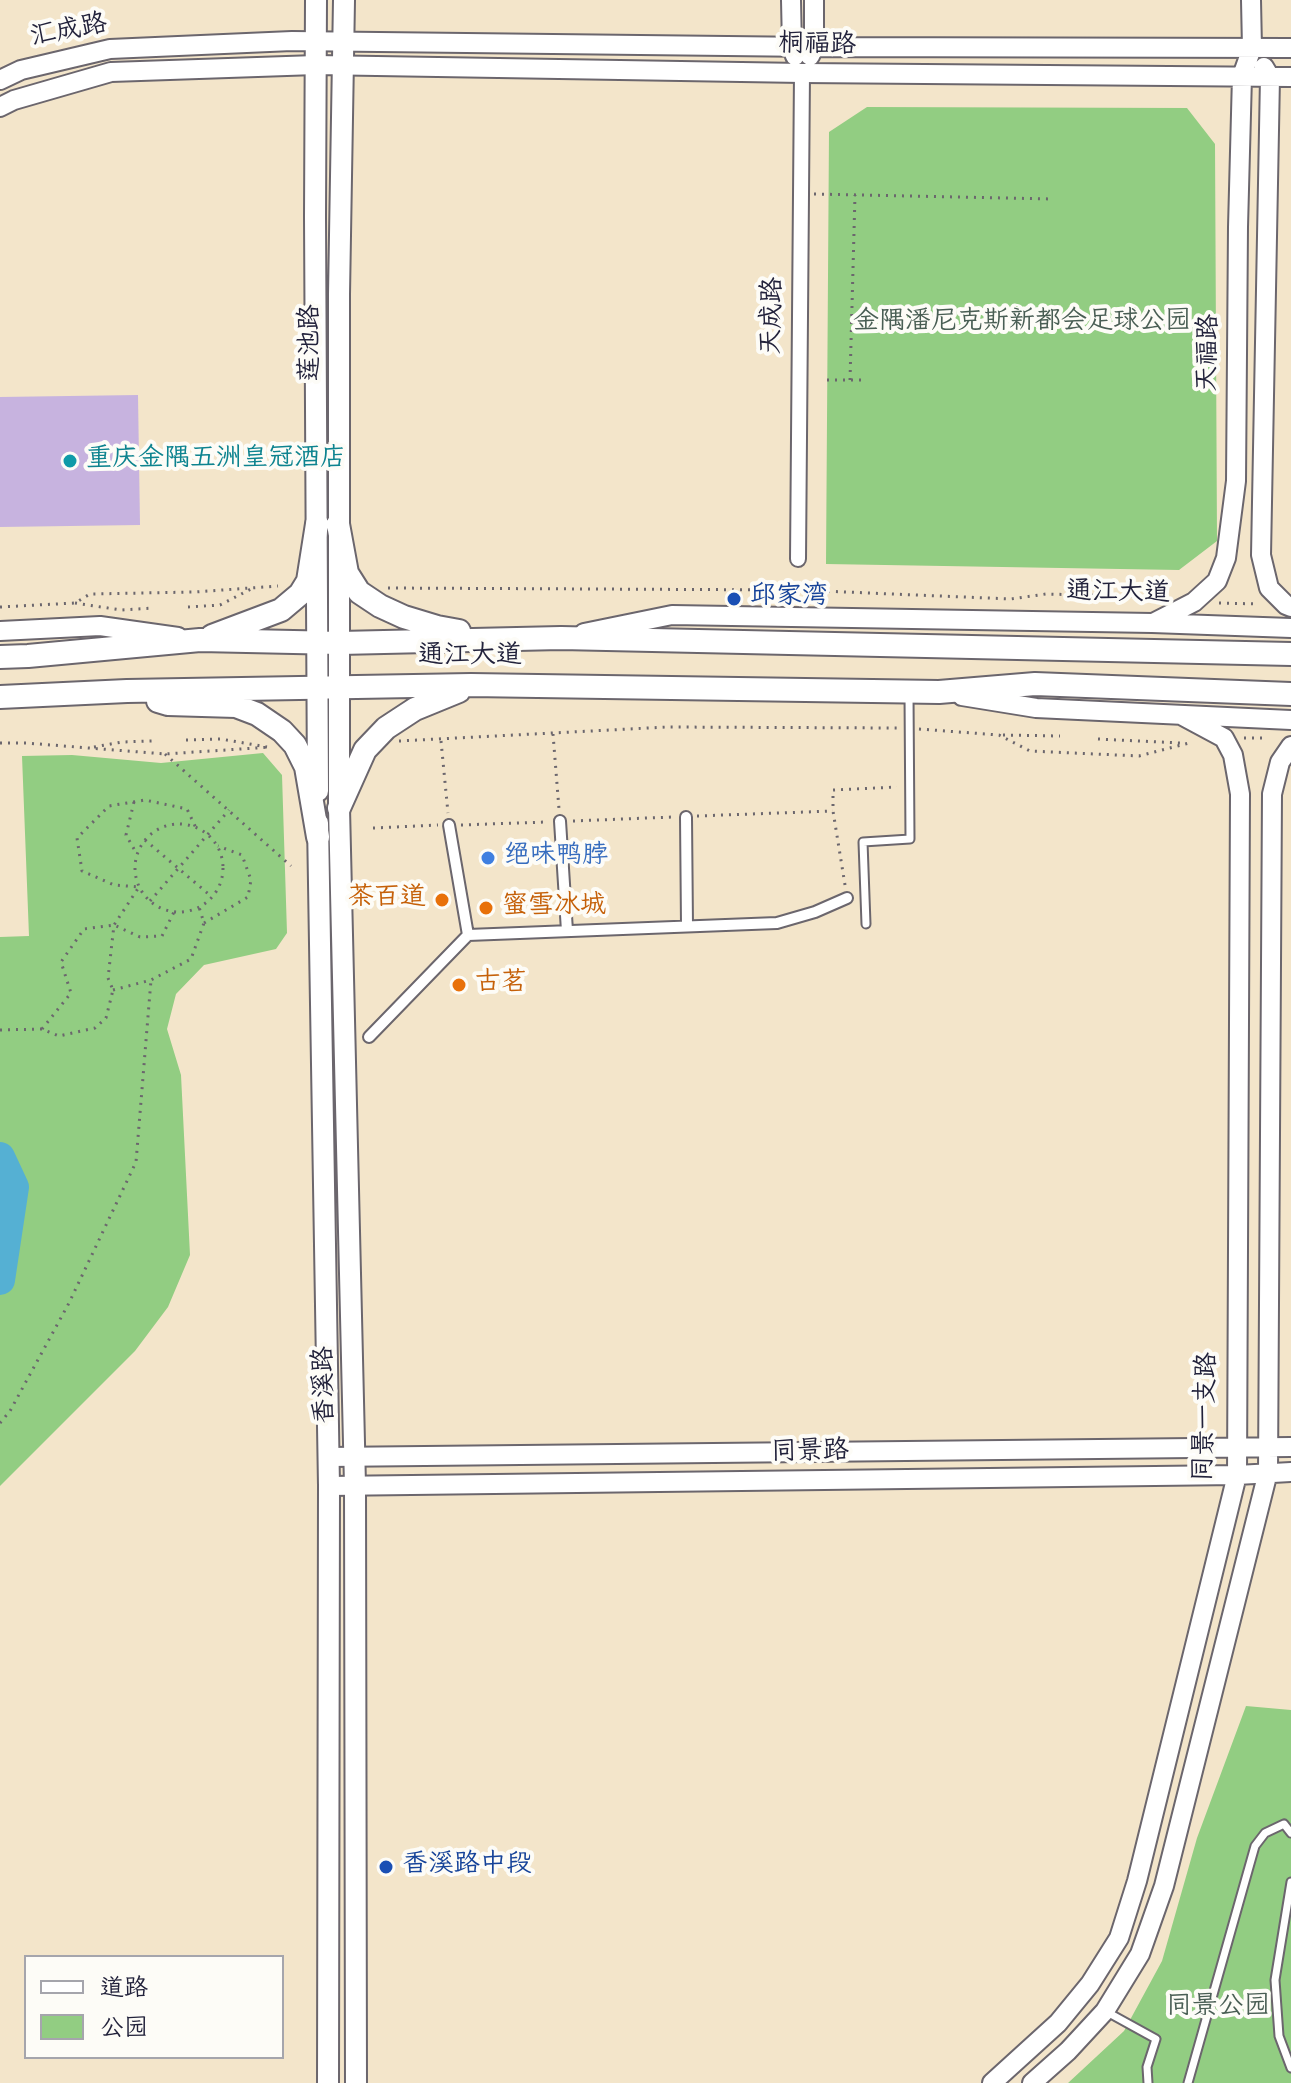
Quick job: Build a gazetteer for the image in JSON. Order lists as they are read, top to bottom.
{
  "streets": {
    "main road": ["莲池路", "通江大道", "香溪路"],
    "street": [
      "汇成路",
      "桐福路",
      "天成路",
      "天福路",
      "同景一支路",
      "同景路"
    ]
  },
  "crossings": [
    ["汇成路", "桐福路"],
    ["汇成路", "莲池路"],
    ["桐福路", "天成路"],
    ["桐福路", "莲池路"],
    ["桐福路", "天福路"],
    ["莲池路", "通江大道"],
    ["莲池路", "香溪路"],
    ["天福路", "通江大道"],
    ["通江大道", "香溪路"],
    ["香溪路", "同景路"],
    ["同景一支路", "同景路"]
  ],
  "parks": ["金隅潘尼克斯新都会足球公园", "同景公园"],
  "places": [
    "重庆金隅五洲皇冠酒店",
    "邱家湾",
    "绝味鸭脖",
    "茶百道",
    "蜜雪冰城",
    "古茗",
    "香溪路中段"
  ],
  "legend": ["道路", "公园"]
}
